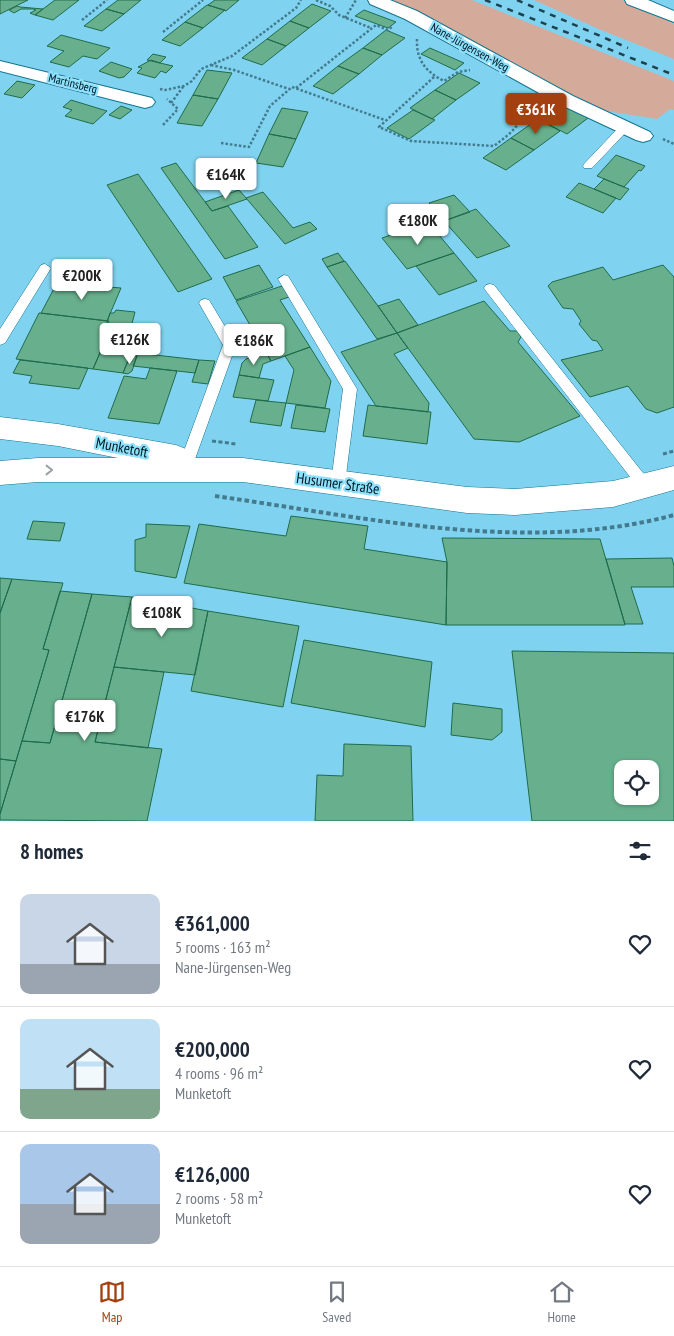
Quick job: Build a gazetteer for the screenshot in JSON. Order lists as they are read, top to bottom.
{
  "streets": {
    "main road": ["Munketoft", "Husumer Straße"],
    "street": ["Nane-Jürgensen-Weg", "Martinsberg"]
  },
  "crossings": [
    ["Munketoft", "Husumer Straße"]
  ],
  "one_way": ["Husumer Straße"],
  "page": {
    "price": [
      "€361K",
      "€164K",
      "€180K",
      "€200K",
      "€126K",
      "€186K",
      "€108K",
      "€176K"
    ],
    "heading": "8 homes",
    "list": [
      {
        "name": "€361,000",
        "note": "5 rooms · 163 m² · Nane-Jürgensen-Weg"
      },
      {
        "name": "€200,000",
        "note": "4 rooms · 96 m² · Munketoft"
      },
      {
        "name": "€126,000",
        "note": "2 rooms · 58 m² · Munketoft"
      }
    ],
    "tabs": ["Map", "Saved", "Home"]
  }
}
